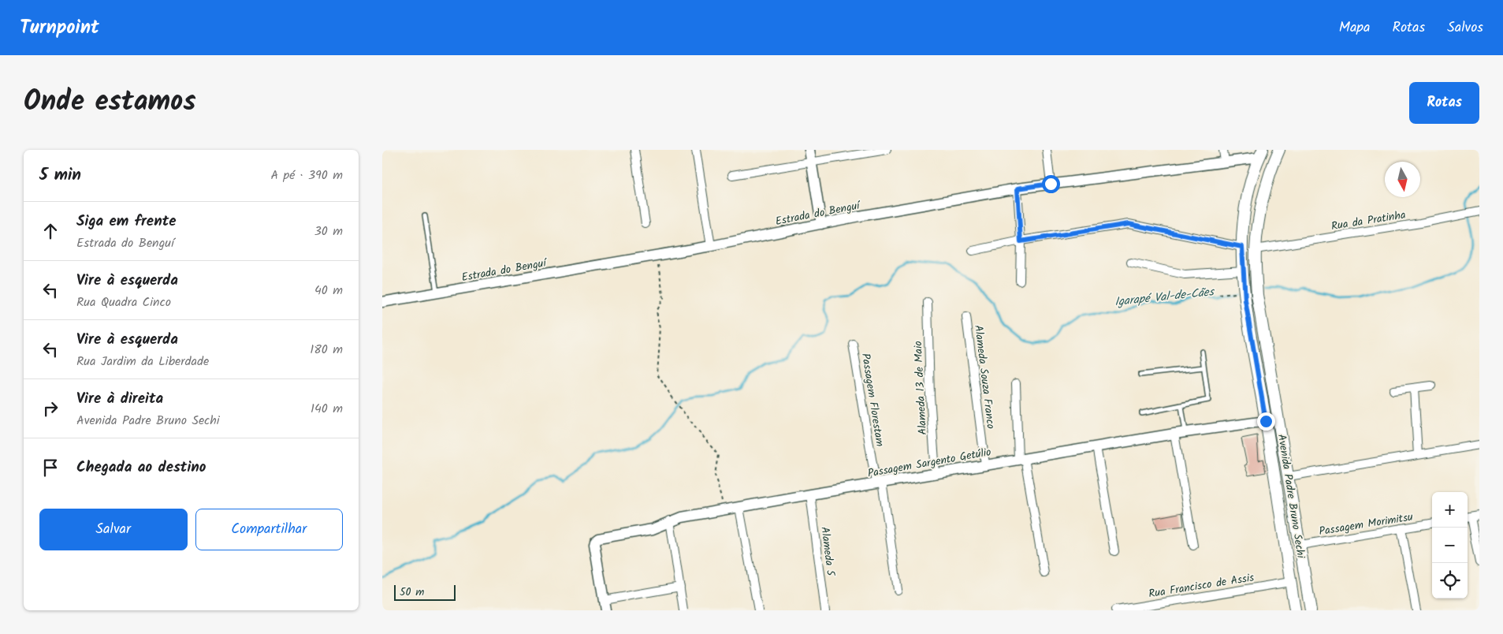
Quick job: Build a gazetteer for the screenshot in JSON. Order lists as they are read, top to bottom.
{
  "streets": {
    "main road": ["Avenida Padre Bruno Sechi"],
    "street": [
      "Estrada do Benguí",
      "Rua da Pratinha",
      "Alameda Souza Franco",
      "Alameda 13 de Maio",
      "Passagem Florestam",
      "Passagem Sargento Getúlio",
      "Passagem Morimitsu",
      "Alameda 5",
      "Rua Francisco de Assis"
    ]
  },
  "crossings": [
    ["Estrada do Benguí", "Avenida Padre Bruno Sechi"],
    ["Rua da Pratinha", "Avenida Padre Bruno Sechi"],
    ["Alameda Souza Franco", "Passagem Sargento Getúlio"],
    ["Alameda 13 de Maio", "Passagem Sargento Getúlio"],
    ["Passagem Florestam", "Passagem Sargento Getúlio"],
    ["Passagem Sargento Getúlio", "Avenida Padre Bruno Sechi"],
    ["Passagem Sargento Getúlio", "Alameda 5"],
    ["Avenida Padre Bruno Sechi", "Passagem Morimitsu"],
    ["Avenida Padre Bruno Sechi", "Rua Francisco de Assis"]
  ],
  "water": ["Igarapé Val-de-Cães"],
  "scale_bar": "50 m",
  "north": "bottom",
  "page": {
    "header": "Turnpoint",
    "nav": ["Mapa", "Rotas", "Salvos"],
    "title": "Onde estamos",
    "buttons": [
      "Rotas",
      ["Salvar", "Compartilhar"]
    ],
    "heading": ["5 min", "A pé · 390 m"],
    "list": [
      ["Siga em frente", "Estrada do Benguí", "30 m"],
      ["Vire à esquerda", "Rua Quadra Cinco", "40 m"],
      ["Vire à esquerda", "Rua Jardim da Liberdade", "180 m"],
      ["Vire à direita", "Avenida Padre Bruno Sechi", "140 m"],
      "Chegada ao destino"
    ],
    "map_buttons": ["+", "−"],
    "scale": "50 m"
  }
}
